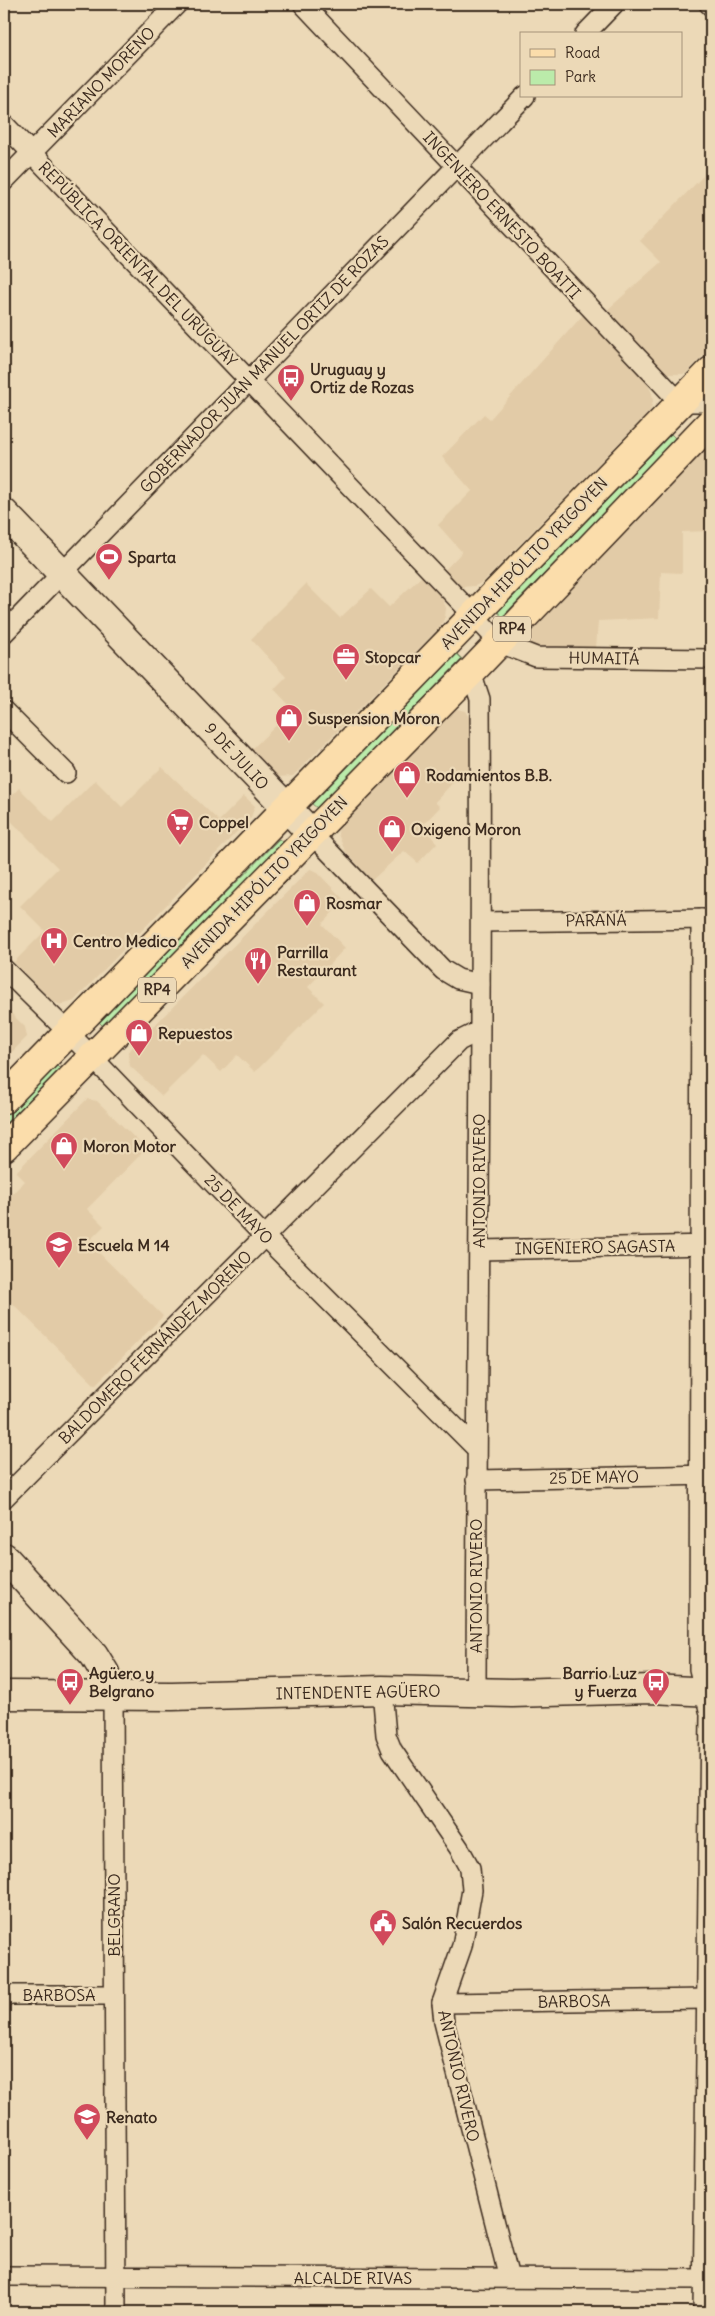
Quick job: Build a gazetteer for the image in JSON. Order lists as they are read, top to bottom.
{
  "streets": {
    "main road": ["AVENIDA HIPÓLITO YRIGOYEN", "RP4"],
    "street": [
      "MARIANO MORENO",
      "INGENIERO ERNESTO BOATTI",
      "REPÚBLICA ORIENTAL DEL URUGUAY",
      "GOBERNADOR JUAN MANUEL ORTIZ DE ROZAS",
      "HUMAITÁ",
      "9 DE JULIO",
      "PARANÁ",
      "ANTONIO RIVERO",
      "25 DE MAYO",
      "INGENIERO SAGASTA",
      "BALDOMERO FERNÁNDEZ MORENO",
      "INTENDENTE AGÜERO",
      "BELGRANO",
      "BARBOSA",
      "ALCALDE RIVAS"
    ]
  },
  "crossings": [
    ["MARIANO MORENO", "REPÚBLICA ORIENTAL DEL URUGUAY"],
    ["INGENIERO ERNESTO BOATTI", "GOBERNADOR JUAN MANUEL ORTIZ DE ROZAS"],
    ["INGENIERO ERNESTO BOATTI", "AVENIDA HIPÓLITO YRIGOYEN"],
    ["REPÚBLICA ORIENTAL DEL URUGUAY", "GOBERNADOR JUAN MANUEL ORTIZ DE ROZAS"],
    ["REPÚBLICA ORIENTAL DEL URUGUAY", "AVENIDA HIPÓLITO YRIGOYEN"],
    ["REPÚBLICA ORIENTAL DEL URUGUAY", "HUMAITÁ"],
    ["GOBERNADOR JUAN MANUEL ORTIZ DE ROZAS", "9 DE JULIO"],
    ["AVENIDA HIPÓLITO YRIGOYEN", "HUMAITÁ"],
    ["AVENIDA HIPÓLITO YRIGOYEN", "9 DE JULIO"],
    ["AVENIDA HIPÓLITO YRIGOYEN", "ANTONIO RIVERO"],
    ["AVENIDA HIPÓLITO YRIGOYEN", "25 DE MAYO"],
    ["9 DE JULIO", "ANTONIO RIVERO"],
    ["PARANÁ", "ANTONIO RIVERO"],
    ["ANTONIO RIVERO", "25 DE MAYO"],
    ["ANTONIO RIVERO", "INGENIERO SAGASTA"],
    ["ANTONIO RIVERO", "BALDOMERO FERNÁNDEZ MORENO"],
    ["ANTONIO RIVERO", "INTENDENTE AGÜERO"],
    ["ANTONIO RIVERO", "BARBOSA"],
    ["ANTONIO RIVERO", "ALCALDE RIVAS"],
    ["25 DE MAYO", "BALDOMERO FERNÁNDEZ MORENO"],
    ["INTENDENTE AGÜERO", "BELGRANO"],
    ["BELGRANO", "BARBOSA"],
    ["BELGRANO", "ALCALDE RIVAS"]
  ],
  "places": {
    "bus stop": ["Uruguay y Ortiz de Rozas", "Agüero y Belgrano", "Barrio Luz y Fuerza"],
    "sports": ["Sparta"],
    "office": ["Stopcar"],
    "shop": [
      "Suspension Moron",
      "Rodamientos B.B.",
      "Oxigeno Moron",
      "Rosmar",
      "Repuestos",
      "Moron Motor"
    ],
    "supermarket": ["Coppel"],
    "hospital": ["Centro Medico"],
    "restaurant": ["Parrilla Restaurant"],
    "school or university": ["Escuela M 14", "Renato"],
    "public building": ["Salón Recuerdos"]
  },
  "legend": ["Road", "Park"]
}
